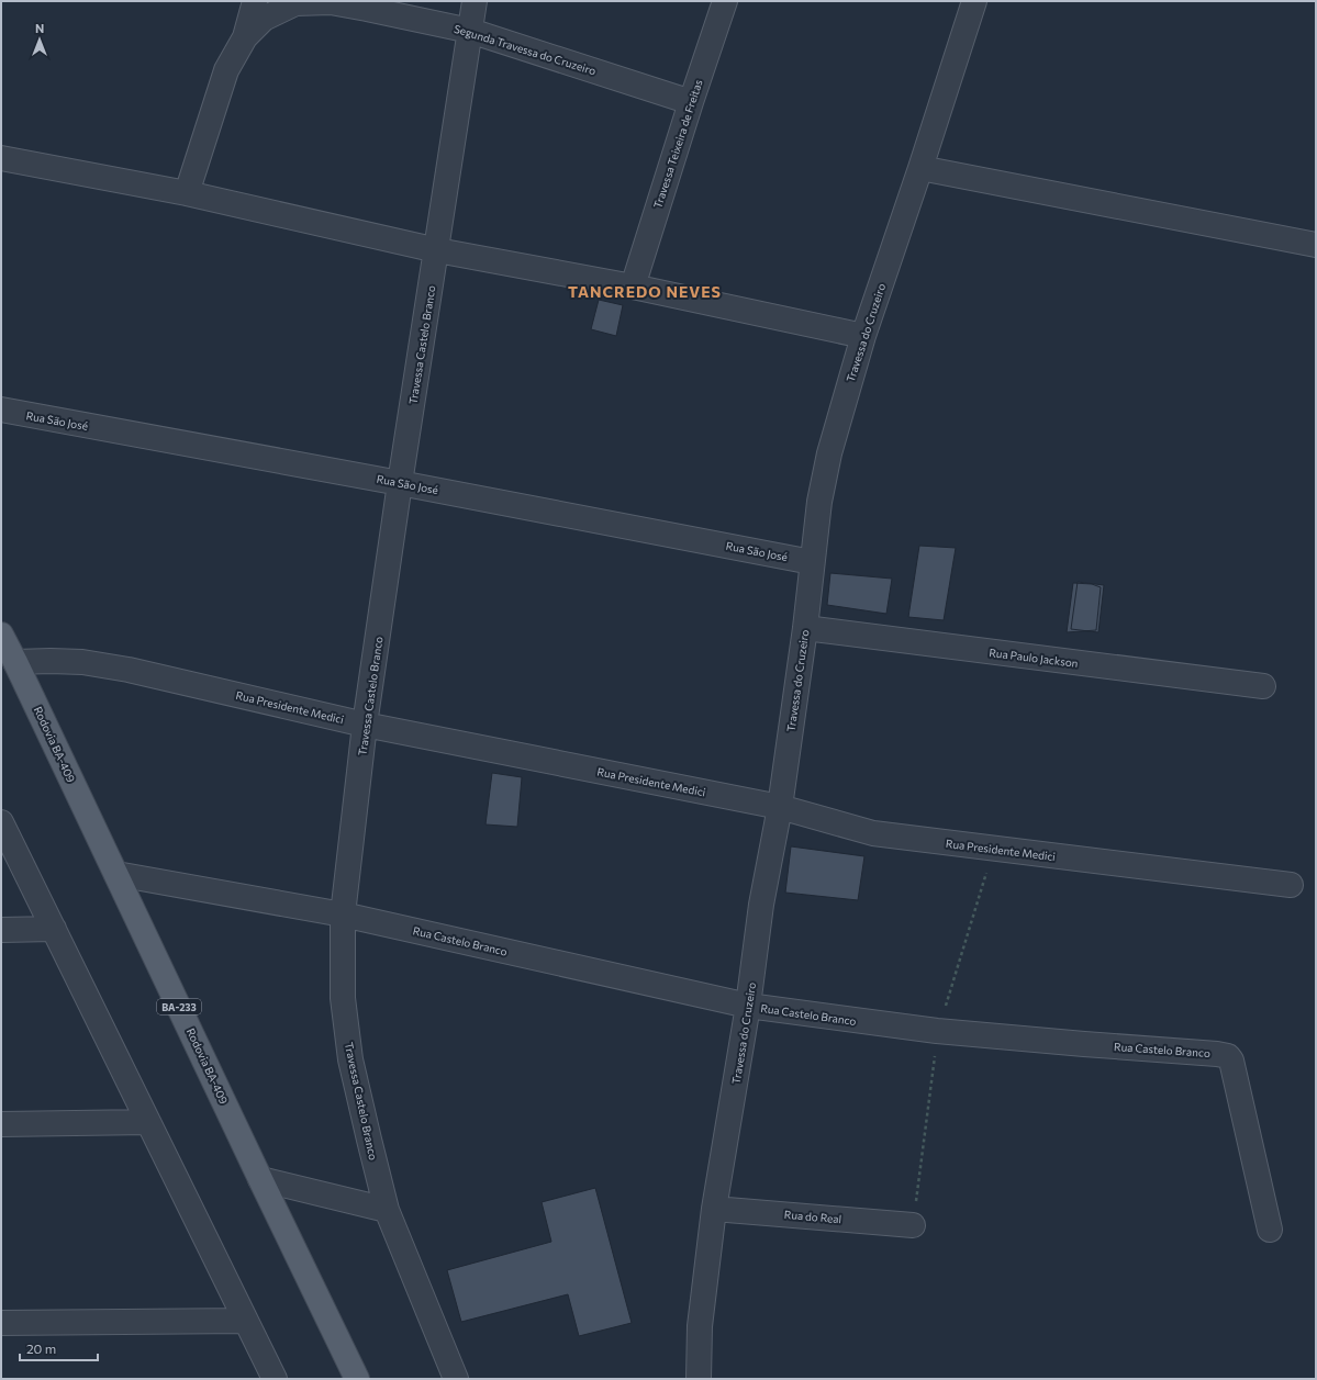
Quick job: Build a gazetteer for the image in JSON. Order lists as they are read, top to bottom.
{
  "streets": {
    "main road": ["Rodovia BA-409", "BA-233"],
    "street": [
      "Segunda Travessa do Cruzeiro",
      "Travessa Teixeira de Freitas",
      "Travessa do Cruzeiro",
      "Travessa Castelo Branco",
      "Rua São José",
      "Rua Paulo Jackson",
      "Rua Presidente Medici",
      "Rua Castelo Branco",
      "Rua do Real"
    ]
  },
  "crossings": [
    ["Segunda Travessa do Cruzeiro", "Travessa Teixeira de Freitas"],
    ["Segunda Travessa do Cruzeiro", "Travessa Castelo Branco"],
    ["Travessa do Cruzeiro", "Rua São José"],
    ["Travessa do Cruzeiro", "Rua Paulo Jackson"],
    ["Travessa do Cruzeiro", "Rua Presidente Medici"],
    ["Travessa do Cruzeiro", "Rua Castelo Branco"],
    ["Travessa do Cruzeiro", "Rua do Real"],
    ["Travessa Castelo Branco", "Rua São José"],
    ["Travessa Castelo Branco", "Rua Presidente Medici"],
    ["Travessa Castelo Branco", "Rua Castelo Branco"],
    ["Rua Presidente Medici", "Rodovia BA-409"],
    ["Rodovia BA-409", "Rua Castelo Branco"]
  ],
  "districts": ["TANCREDO NEVES"],
  "scale_bar": "20 m",
  "north": "top"
}
